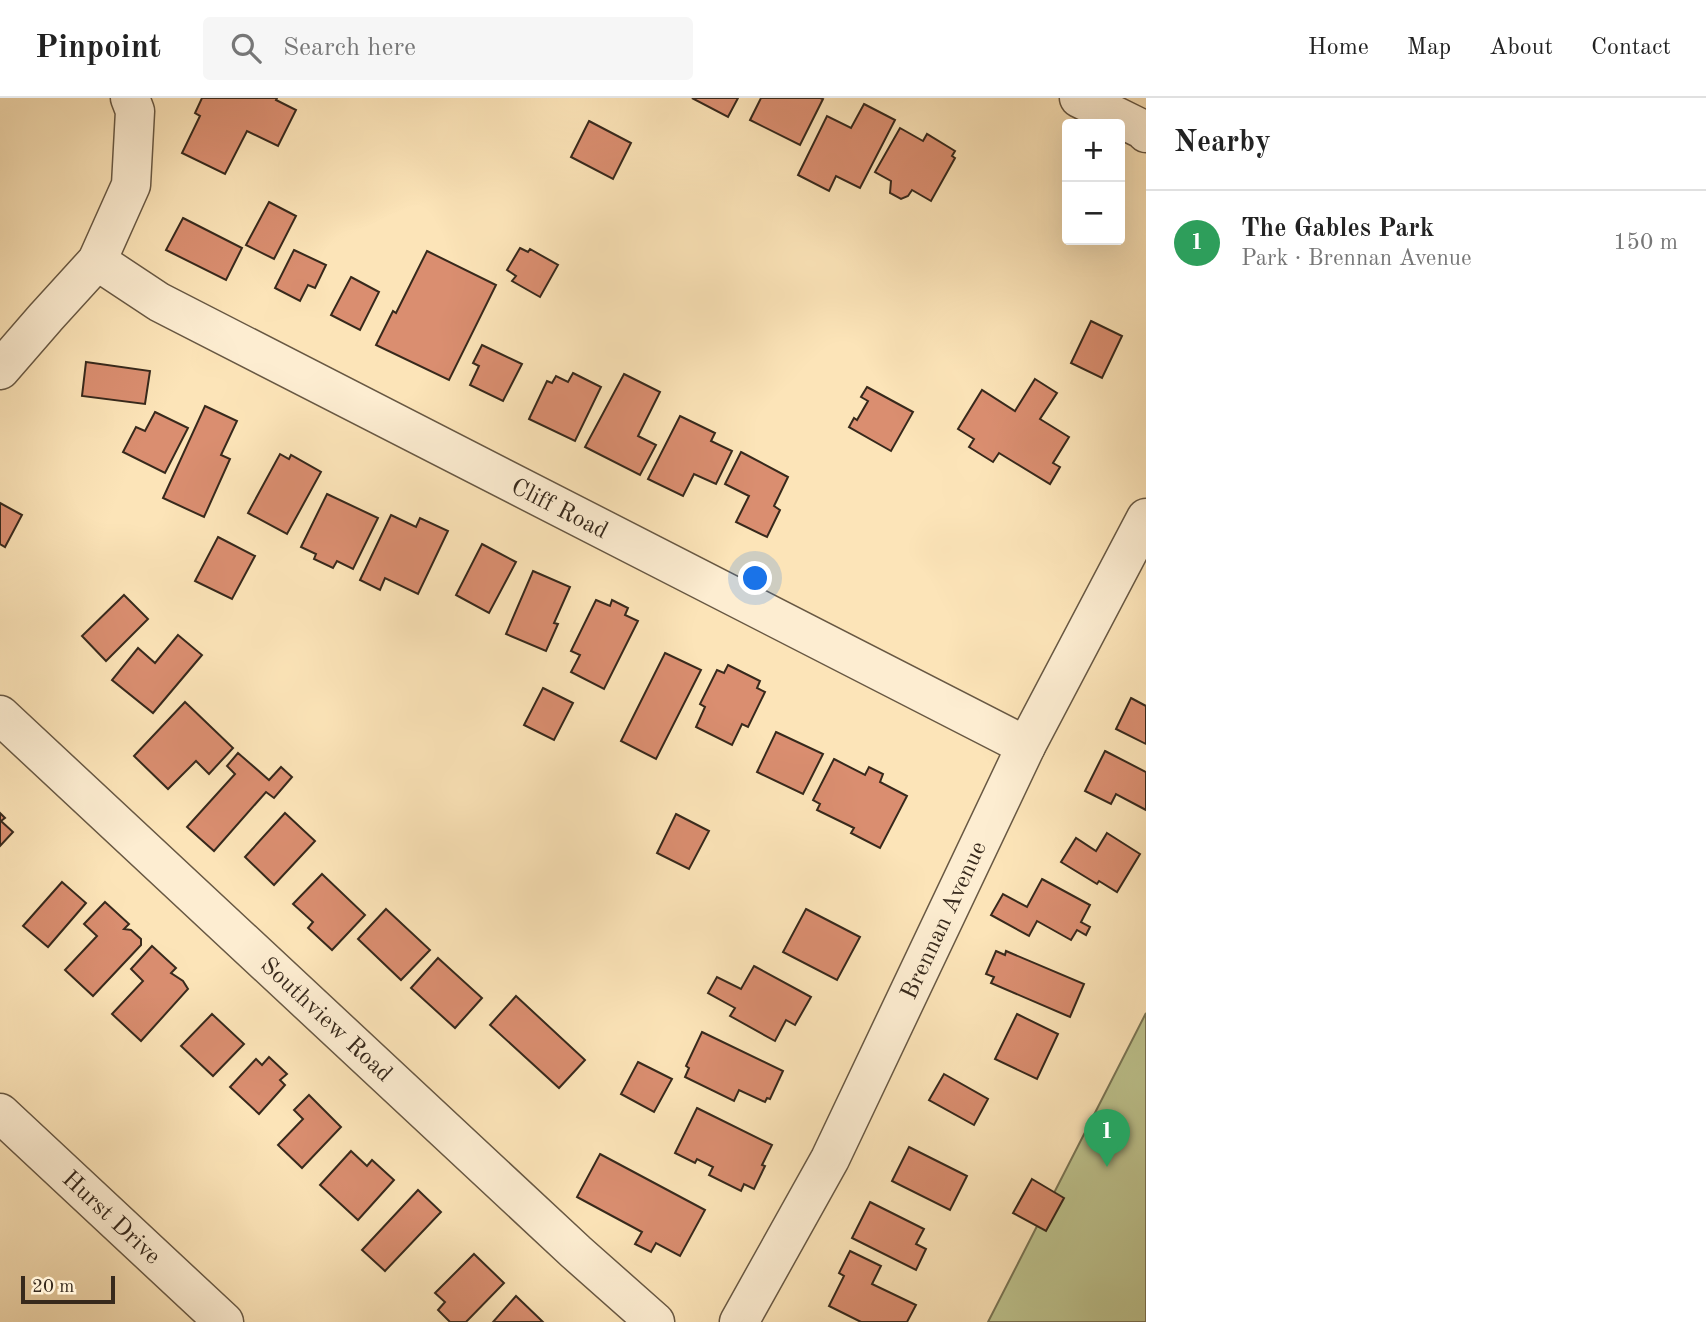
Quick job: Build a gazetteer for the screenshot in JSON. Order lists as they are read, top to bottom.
{
  "streets": {
    "street": [
      "Cliff Road",
      "Brennan Avenue",
      "Southview Road",
      "Hurst Drive"
    ]
  },
  "crossings": [
    ["Cliff Road", "Brennan Avenue"]
  ],
  "scale_bar": "20 m",
  "page": {
    "header": "Pinpoint",
    "search": "Search here",
    "nav": [
      "Home",
      "Map",
      "About",
      "Contact"
    ],
    "heading": "Nearby",
    "map_buttons": ["+", "−"],
    "list": [
      {
        "mark": "1",
        "name": "The Gables Park",
        "note": "Park · Brennan Avenue",
        "value": "150 m"
      }
    ],
    "pins": "1",
    "scale": "20 m"
  }
}
